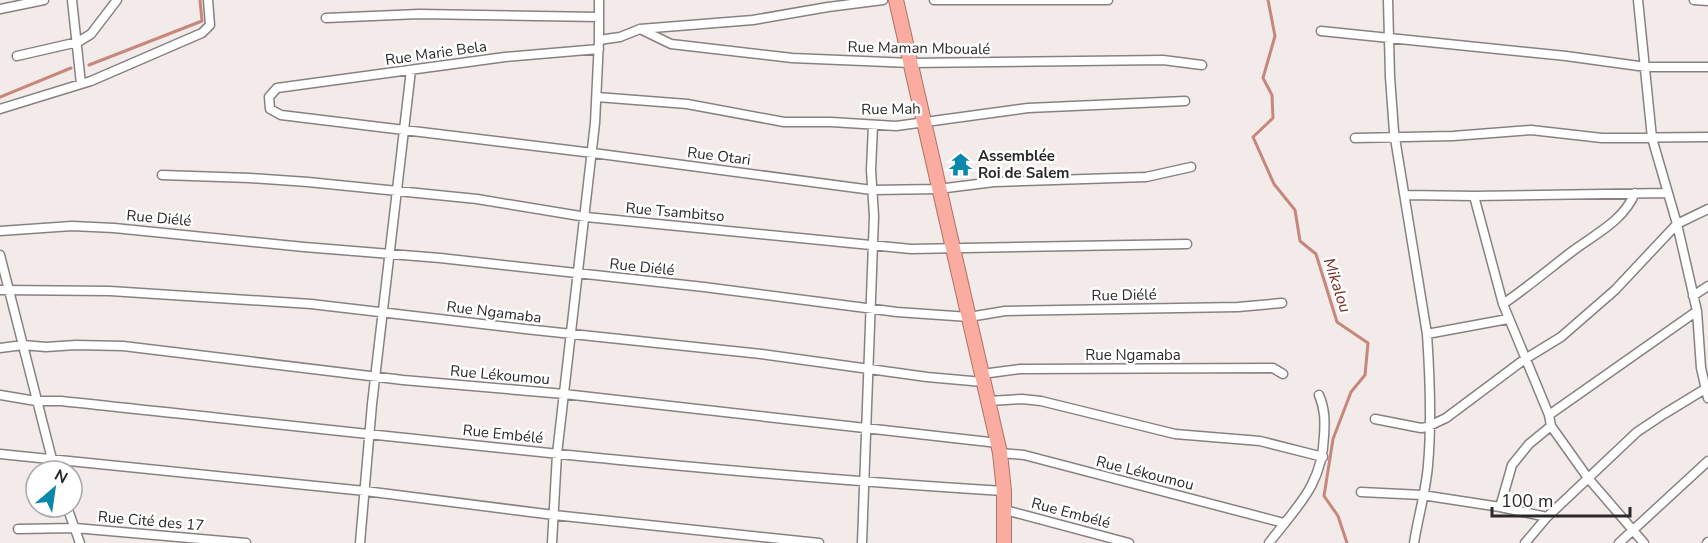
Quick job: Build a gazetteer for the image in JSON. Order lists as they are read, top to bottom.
{
  "streets": {
    "street": [
      "Rue Maman Mboualé",
      "Rue Marie Bela",
      "Rue Mah",
      "Rue Otari",
      "Rue Tsambitso",
      "Rue Diélé",
      "Rue Ngamaba",
      "Rue Lékoumou",
      "Rue Embélé",
      "Rue Cité des 17"
    ]
  },
  "crossings": [
    ["Rue Maman Mboualé", "Rue Marie Bela"],
    ["Rue Marie Bela", "Rue Otari"]
  ],
  "water": ["Mikalou"],
  "places": {
    "temple": ["Assemblée Roi de Salem"]
  },
  "scale_bar": "100 m",
  "north": "top right"
}
